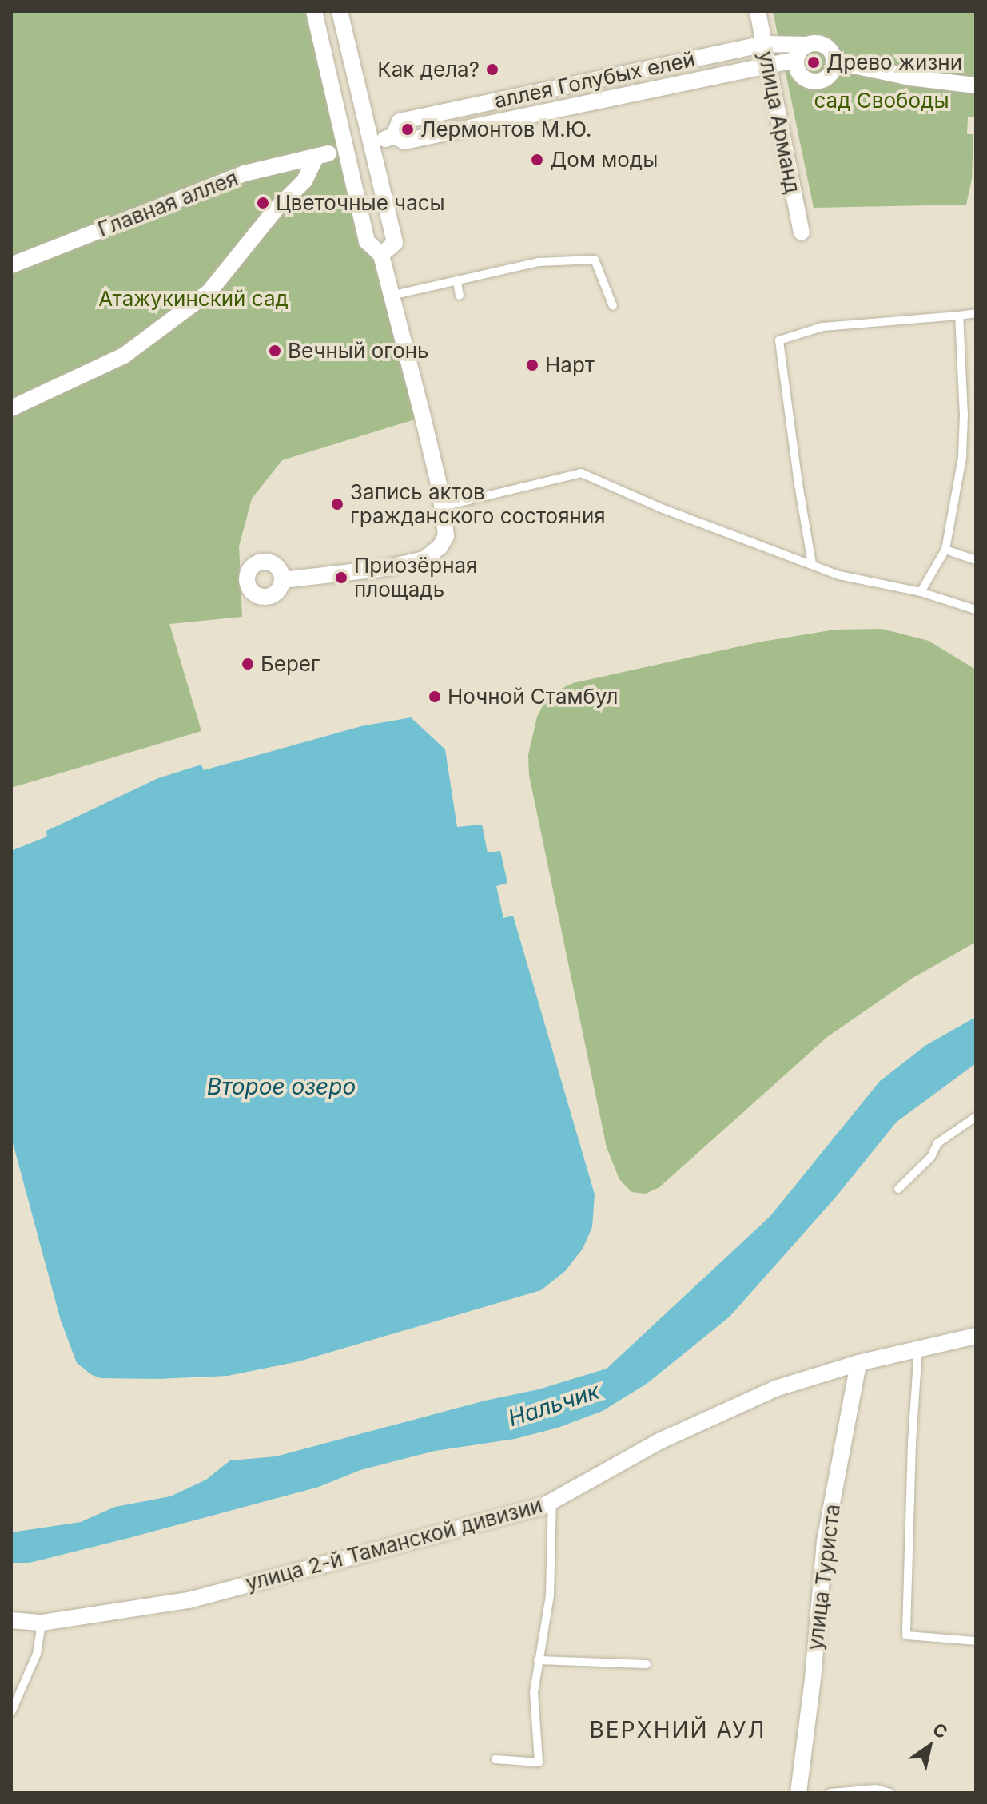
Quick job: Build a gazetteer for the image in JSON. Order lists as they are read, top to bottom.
{
  "streets": {
    "street": [
      "аллея Голубых елей",
      "улица Арманд",
      "Главная аллея",
      "улица 2-й Таманской дивизии",
      "улица Туриста"
    ]
  },
  "crossings": [
    ["аллея Голубых елей", "улица Арманд"],
    ["улица 2-й Таманской дивизии", "улица Туриста"]
  ],
  "districts": ["ВЕРХНИЙ АУЛ"],
  "water": ["Второе озеро", "Нальчик"],
  "parks": ["сад Свободы", "Атажукинский сад"],
  "places": [
    "Древо жизни",
    "Как дела?",
    "Лермонтов М.Ю.",
    "Дом моды",
    "Цветочные часы",
    "Вечный огонь",
    "Нарт",
    "Запись актов гражданского состояния",
    "Приозёрная площадь",
    "Берег",
    "Ночной Стамбул"
  ],
  "north": "top right"
}
